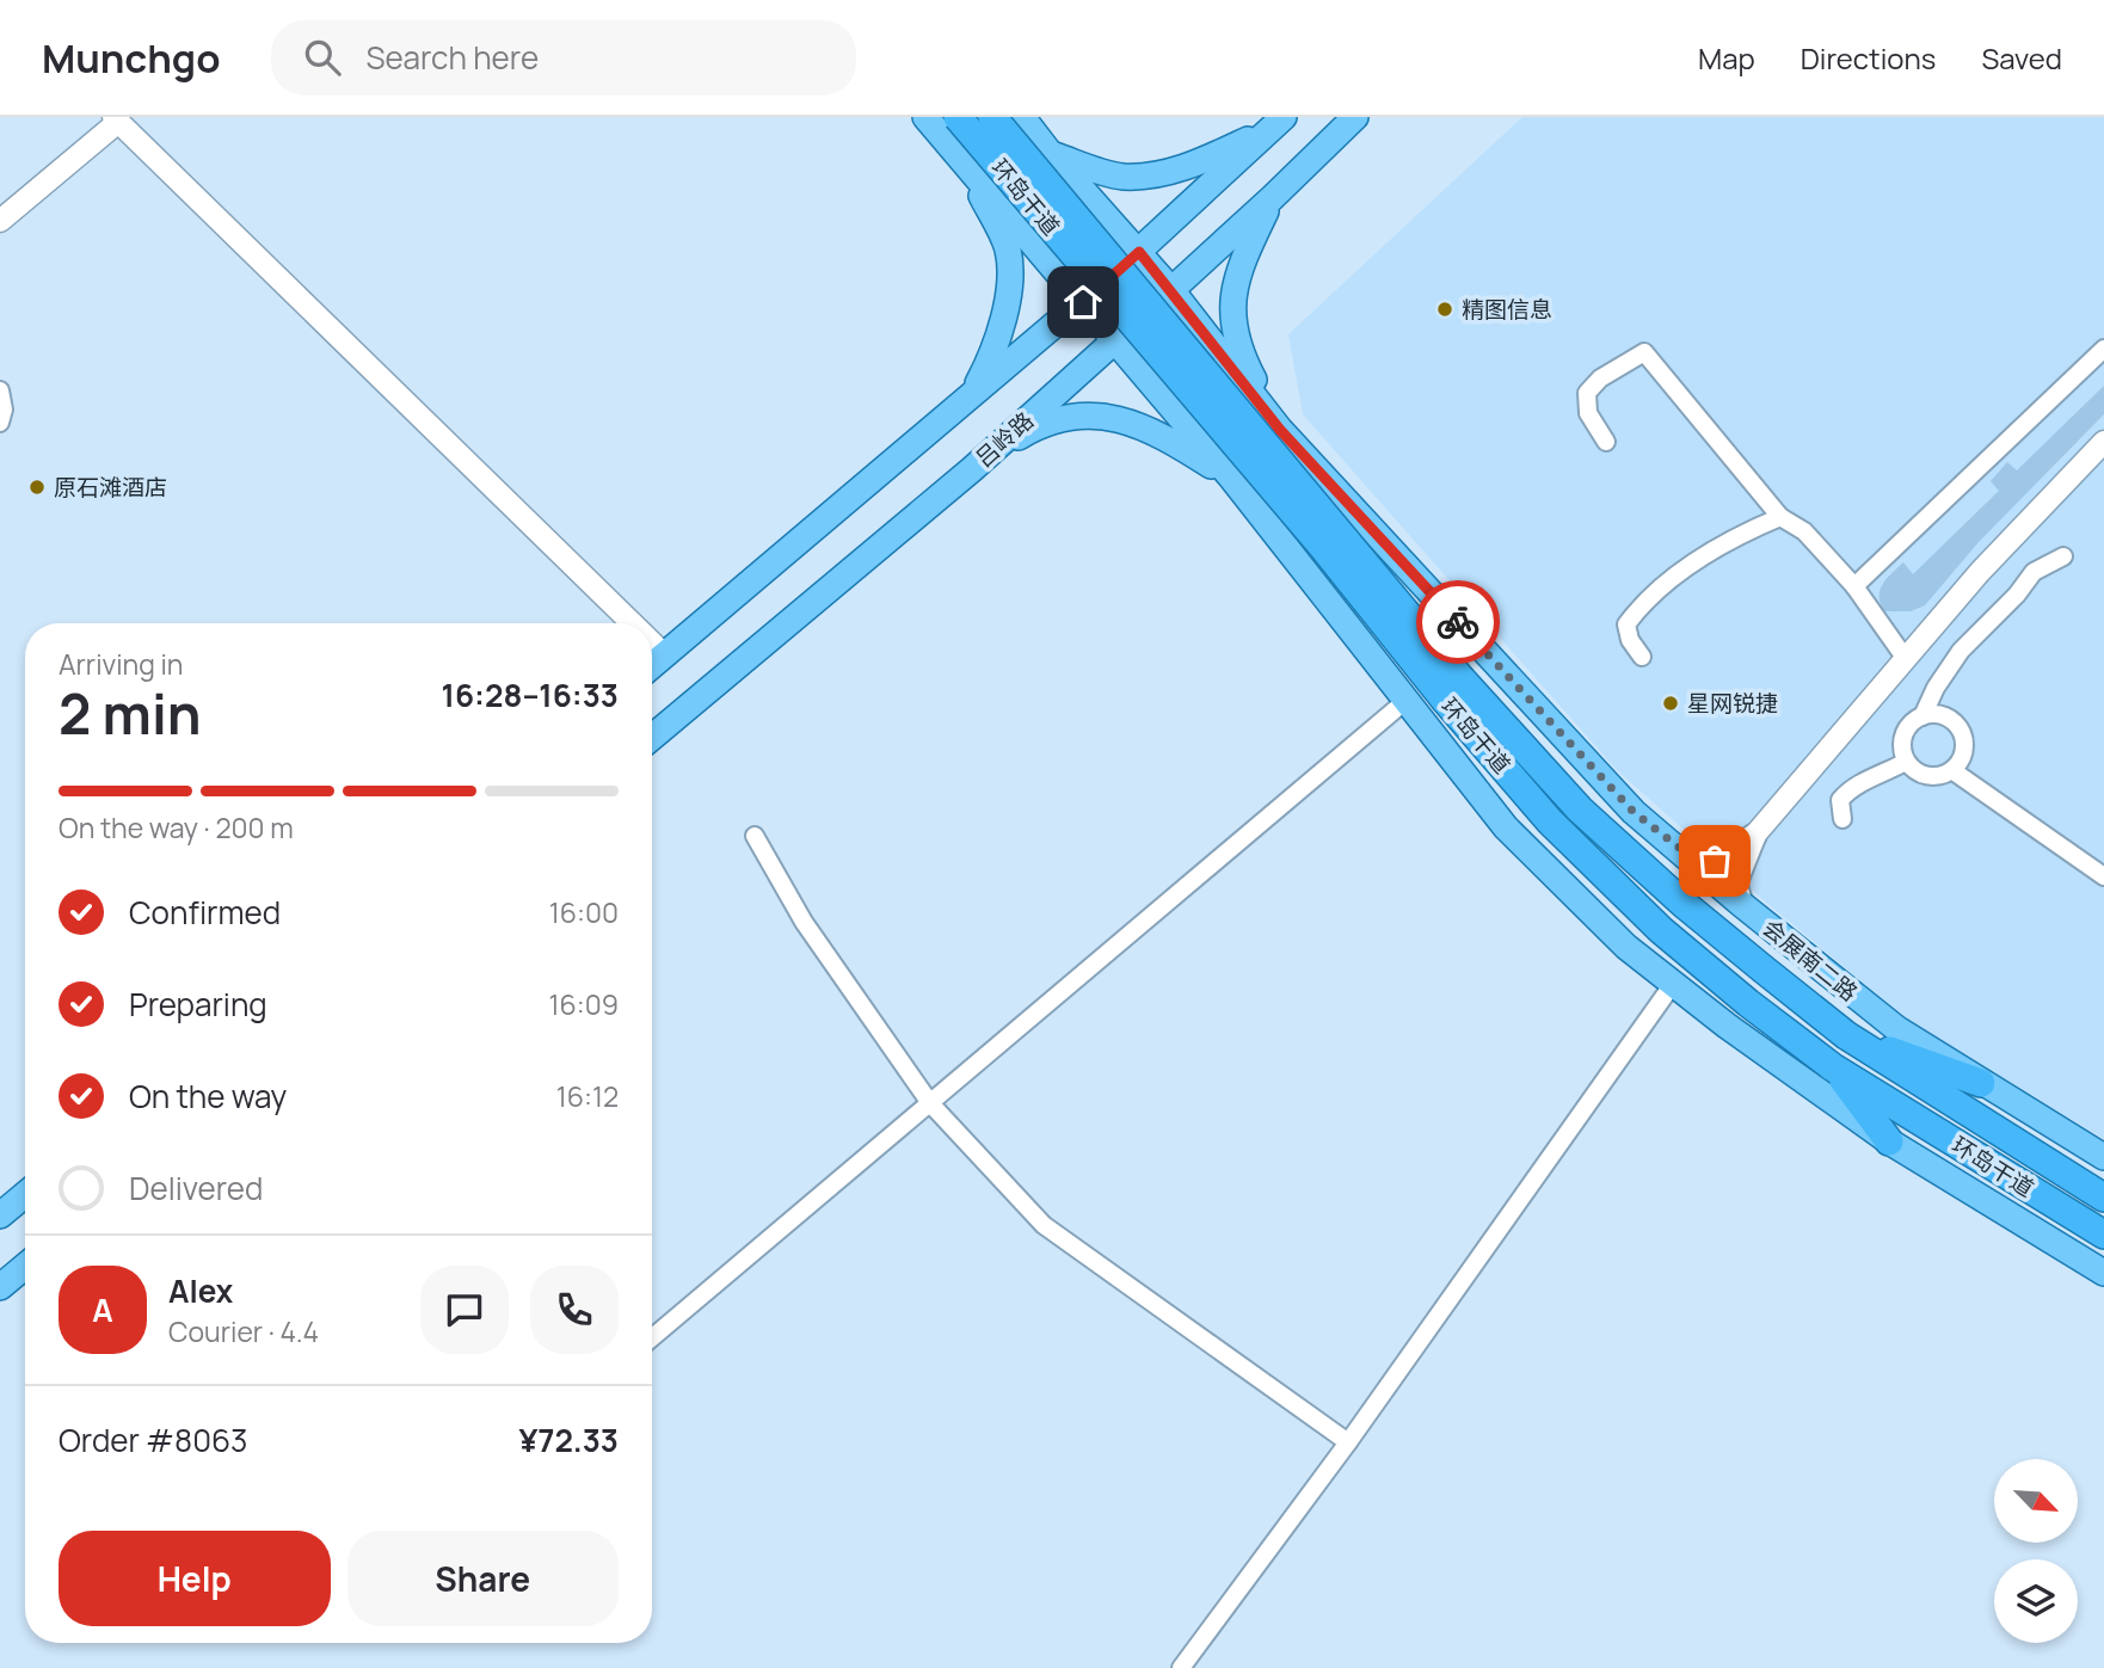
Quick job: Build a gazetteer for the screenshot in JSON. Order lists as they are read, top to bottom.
{
  "streets": {
    "highway": ["环岛干道"],
    "main road": ["吕岭路", "会展南二路"]
  },
  "crossings": [
    ["吕岭路", "会展南二路"]
  ],
  "places": ["精图信息", "原石滩酒店", "星网锐捷"],
  "north": "bottom right",
  "page": {
    "header": "Munchgo",
    "search": "Search here",
    "nav": ["Map", "Directions", "Saved"],
    "heading": ["2 min", "Arriving in", "16:28–16:33"],
    "panel": [
      "Alex",
      "Courier · 4.4",
      "Order #8063",
      "¥72.33"
    ],
    "bar": "On the way · 200 m",
    "list": [
      ["Confirmed", "16:00"],
      ["Preparing", "16:09"],
      ["On the way", "16:12"],
      "Delivered"
    ],
    "round": "A",
    "buttons": ["Help", "Share"]
  }
}
